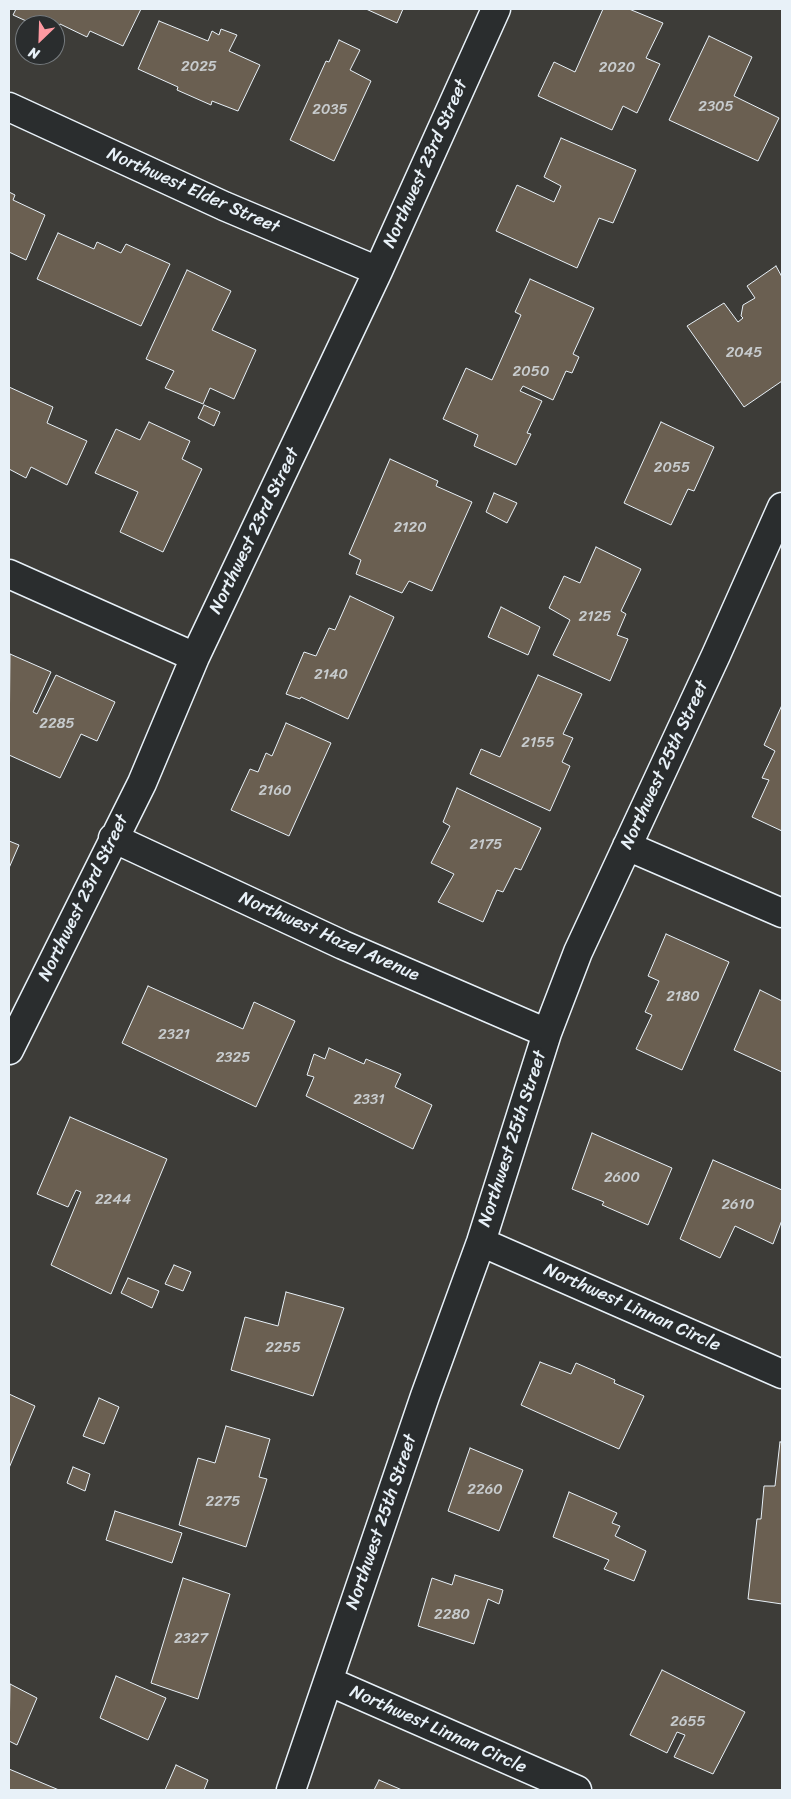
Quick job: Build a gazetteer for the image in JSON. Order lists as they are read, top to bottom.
{
  "streets": {
    "street": [
      "Northwest 23rd Street",
      "Northwest Elder Street",
      "Northwest 25th Street",
      "Northwest Hazel Avenue",
      "Northwest Linnan Circle"
    ]
  },
  "crossings": [
    ["Northwest 23rd Street", "Northwest Elder Street"],
    ["Northwest 23rd Street", "Northwest Hazel Avenue"],
    ["Northwest 25th Street", "Northwest Hazel Avenue"],
    ["Northwest 25th Street", "Northwest Linnan Circle"]
  ],
  "house_numbers": [
    "2025",
    "2020",
    "2305",
    "2035",
    "2045",
    "2050",
    "2055",
    "2120",
    "2125",
    "2140",
    "2285",
    "2155",
    "2160",
    "2175",
    "2180",
    "2321",
    "2325",
    "2331",
    "2600",
    "2244",
    "2610",
    "2255",
    "2260",
    "2275",
    "2280",
    "2327",
    "2655"
  ],
  "north": "bottom left"
}
